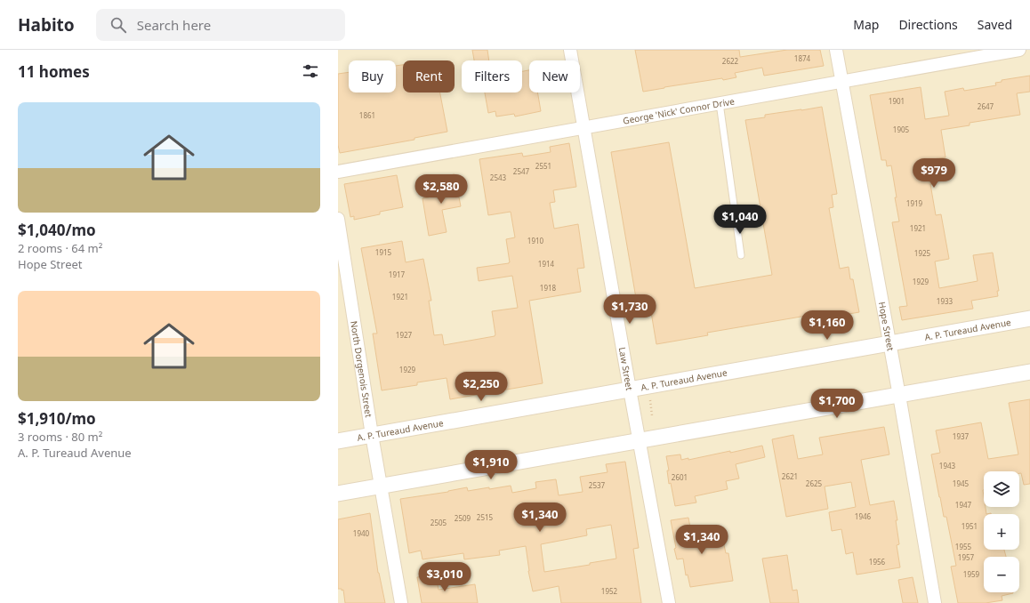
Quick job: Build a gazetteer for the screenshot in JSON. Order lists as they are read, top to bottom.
{
  "streets": {
    "street": [
      "George 'Nick' Connor Drive",
      "Hope Street",
      "A. P. Tureaud Avenue",
      "Law Street",
      "North Dorgenois Street"
    ]
  },
  "crossings": [
    ["George 'Nick' Connor Drive", "Hope Street"],
    ["George 'Nick' Connor Drive", "Law Street"],
    ["Hope Street", "A. P. Tureaud Avenue"],
    ["A. P. Tureaud Avenue", "Law Street"],
    ["A. P. Tureaud Avenue", "North Dorgenois Street"]
  ],
  "house_numbers": [
    "1874",
    "2622",
    "1901",
    "2647",
    "1861",
    "1905",
    "2551",
    "2547",
    "2543",
    "1919",
    "1921",
    "1910",
    "1915",
    "1925",
    "1914",
    "1917",
    "1929",
    "1918",
    "1921",
    "1933",
    "1927",
    "1929",
    "1937",
    "1943",
    "2621",
    "2601",
    "2625",
    "1945",
    "2537",
    "1947",
    "1946",
    "2515",
    "2509",
    "2505",
    "1951",
    "1940",
    "1955",
    "1957",
    "1956",
    "1959",
    "1952"
  ],
  "page": {
    "header": "Habito",
    "search": "Search here",
    "nav": ["Map", "Directions", "Saved"],
    "heading": "11 homes",
    "chip": [
      "Buy",
      "Rent",
      "Filters",
      "New"
    ],
    "list": [
      {
        "name": "$1,040/mo",
        "note": "2 rooms · 64 m² · Hope Street"
      },
      {
        "name": "$1,910/mo",
        "note": "3 rooms · 80 m² · A. P. Tureaud Avenue"
      }
    ],
    "price": [
      "$979",
      "$2,580",
      "$1,040",
      "$1,730",
      "$1,160",
      "$2,250",
      "$1,700",
      "$1,910",
      "$1,340",
      "$1,340",
      "$3,010"
    ],
    "map_buttons": ["+", "−"]
  }
}
